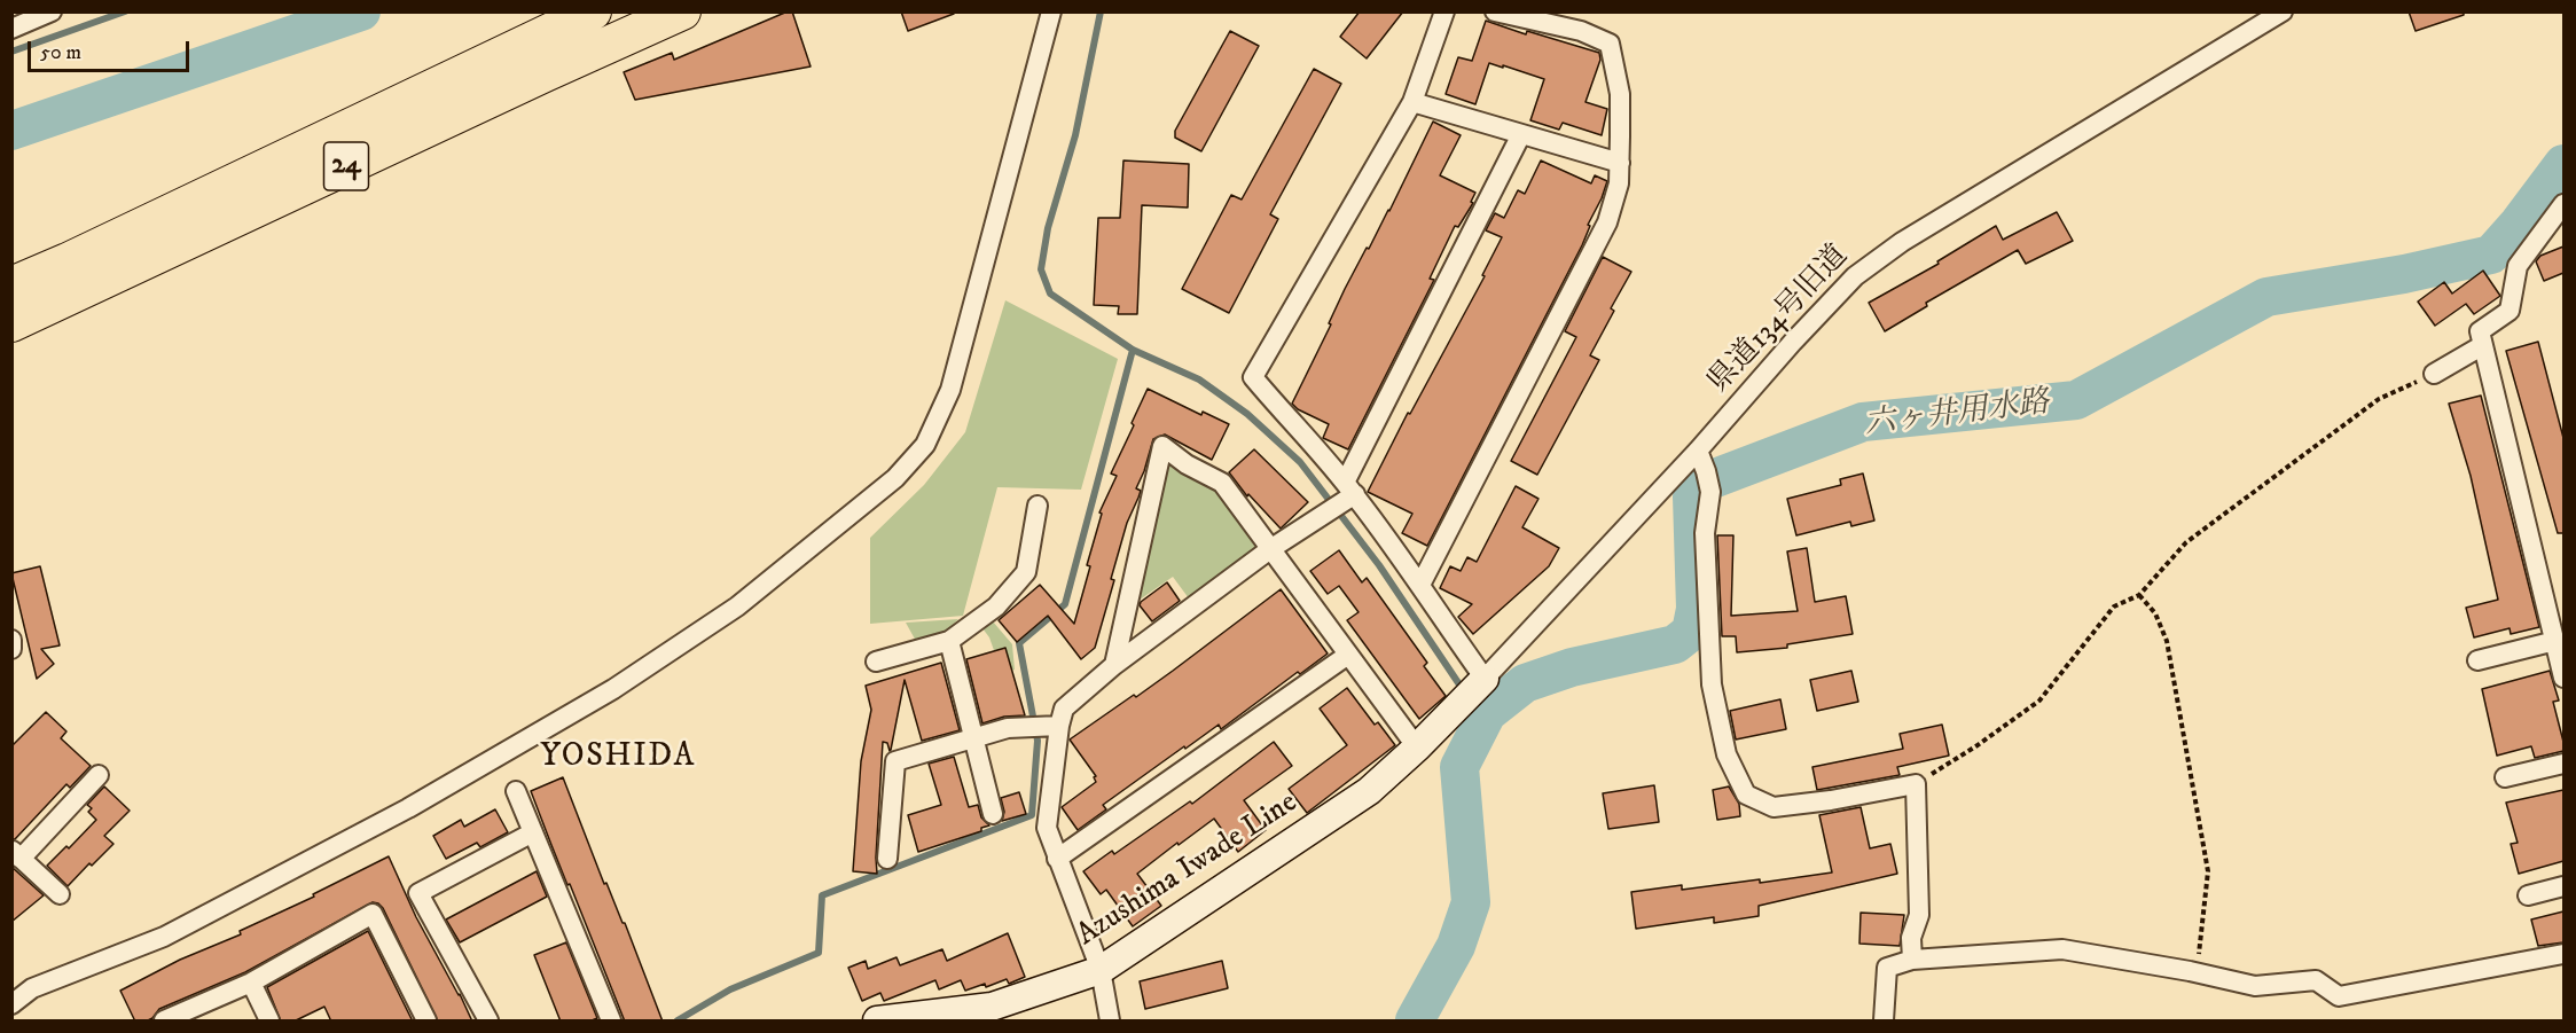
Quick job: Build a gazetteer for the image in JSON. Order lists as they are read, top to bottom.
{
  "streets": {
    "highway": ["24"],
    "main road": ["Azushima Iwade Line"],
    "street": ["県道134号旧道"]
  },
  "crossings": [
    ["県道134号旧道", "Azushima Iwade Line"]
  ],
  "districts": ["YOSHIDA"],
  "water": ["六ヶ井用水路"],
  "scale_bar": "50 m"
}
